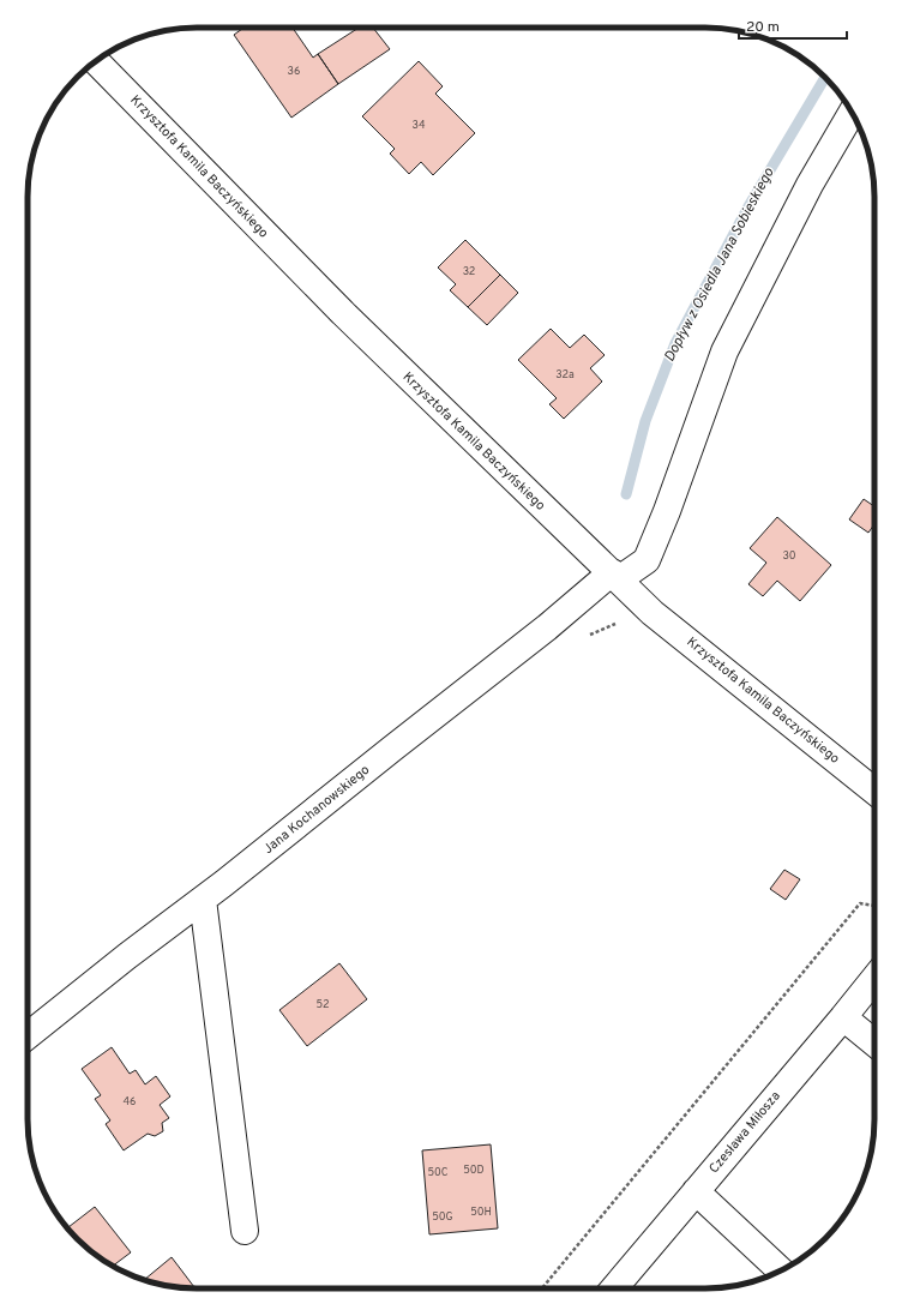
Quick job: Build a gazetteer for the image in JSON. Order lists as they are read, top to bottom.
{
  "streets": {
    "street": ["Krzysztofa Kamila Baczyńskiego", "Jana Kochanowskiego", "Czesława Miłosza"]
  },
  "crossings": [
    ["Krzysztofa Kamila Baczyńskiego", "Jana Kochanowskiego"]
  ],
  "water": ["Dopływ z Osiedla Jana Sobieskiego"],
  "house_numbers": [
    "36",
    "34",
    "32",
    "32a",
    "30",
    "52",
    "46",
    "50D",
    "50C",
    "50H",
    "50G"
  ],
  "scale_bar": "20 m"
}
